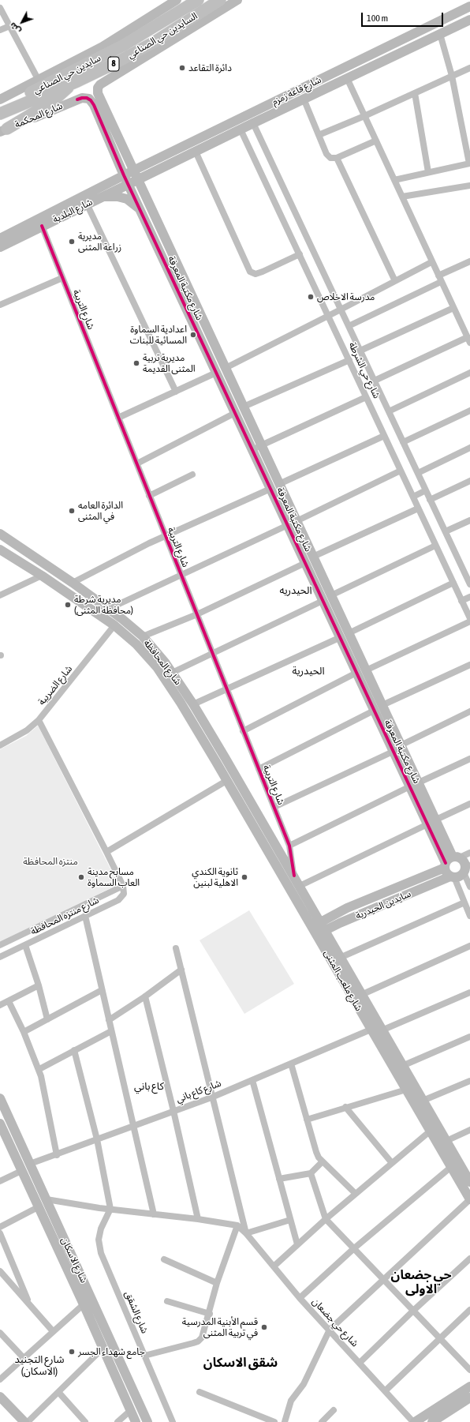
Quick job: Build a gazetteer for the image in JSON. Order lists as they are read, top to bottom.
{
  "streets": {
    "highway": ["السايدين حي الصناعي", "8", "سايدين حي الصناعي"],
    "main road": [
      "شارع قاعة زمزم",
      "شارع المحكمة",
      "شارع البلدية",
      "شارع مكتبة المعرفة",
      "شارع المحافظة",
      "سايدين الحيدرية",
      "شارع ملعب المثنى",
      "شارع الاسكان"
    ],
    "street": [
      "شارع التربية",
      "شارع حي الشرطة",
      "شارع الضريبة",
      "شارع منتزه المحافظة",
      "شارع كاع باني",
      "شارع الشقق",
      "شارع حي جضعان"
    ]
  },
  "crossings": [
    ["السايدين حي الصناعي", "سايدين حي الصناعي"],
    ["شارع قاعة زمزم", "شارع البلدية"],
    ["شارع قاعة زمزم", "شارع مكتبة المعرفة"],
    ["شارع قاعة زمزم", "شارع حي الشرطة"],
    ["شارع المحكمة", "شارع مكتبة المعرفة"],
    ["شارع البلدية", "شارع مكتبة المعرفة"],
    ["شارع البلدية", "شارع التربية"],
    ["شارع مكتبة المعرفة", "سايدين الحيدرية"],
    ["شارع التربية", "شارع ملعب المثنى"],
    ["شارع المحافظة", "شارع الضريبة"],
    ["شارع المحافظة", "شارع ملعب المثنى"],
    ["سايدين الحيدرية", "شارع ملعب المثنى"],
    ["شارع ملعب المثنى", "شارع كاع باني"],
    ["شارع كاع باني", "شارع الاسكان"]
  ],
  "districts": [
    "الحيدريه",
    "الحيدرية",
    "كاع باني",
    "حي جضعان الاولى",
    "شارع التجنيد (الاسكان)",
    "شقق الاسكان"
  ],
  "parks": ["منتزه المحافظة"],
  "places": [
    "دائرة التقاعد",
    "مديرية زراعة المثنى",
    "مدرسة الاخلاص",
    "اعدادية السماوة المسائية للبنات",
    "مديرية تربية المثنى القديمة",
    "الدائرة العامه في المثنى",
    "مديرية شرطة (محافظة المثنى)",
    "مسابح مدينة العاب السماوة",
    "ثانوية الكندي الاهلية لبنين",
    "قسم الأبنية المدرسية في تربية المثنى",
    "جامع شهداء الجسر"
  ],
  "scale_bar": "100 m",
  "north": "bottom left"
}
